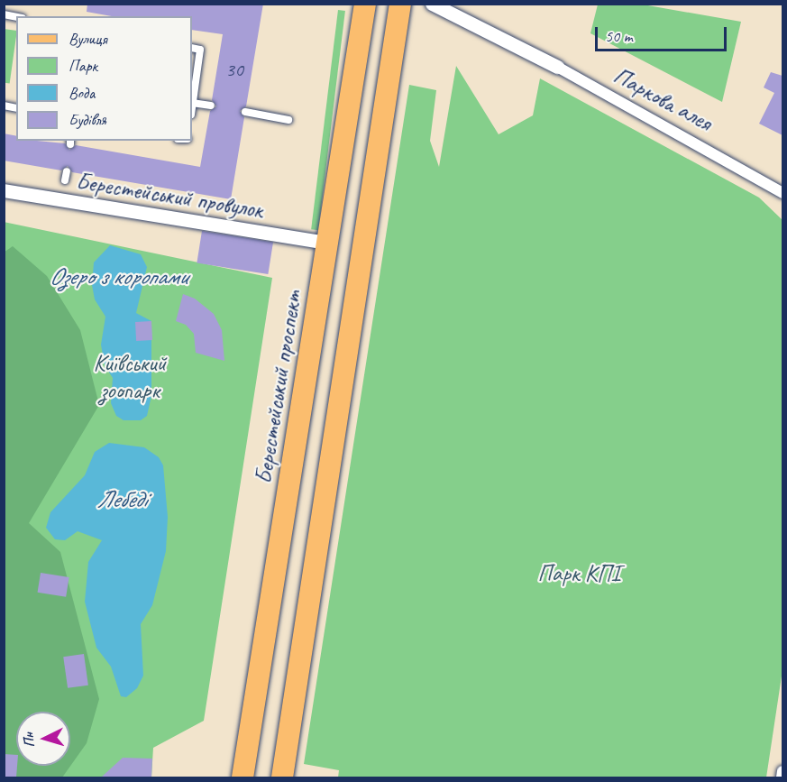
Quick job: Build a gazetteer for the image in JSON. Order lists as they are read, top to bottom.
{
  "streets": {
    "main road": ["Берестейський проспект"],
    "street": ["Паркова алея", "Берестейський провулок"]
  },
  "crossings": [
    ["Берестейський провулок", "Берестейський проспект"]
  ],
  "water": ["Озеро з коропами", "Лебеді"],
  "parks": ["Київський зоопарк", "Парк КПІ"],
  "house_numbers": ["30"],
  "legend": [
    "Вулиця",
    "Парк",
    "Вода",
    "Будівля"
  ],
  "scale_bar": "50 m",
  "north": "left"
}
